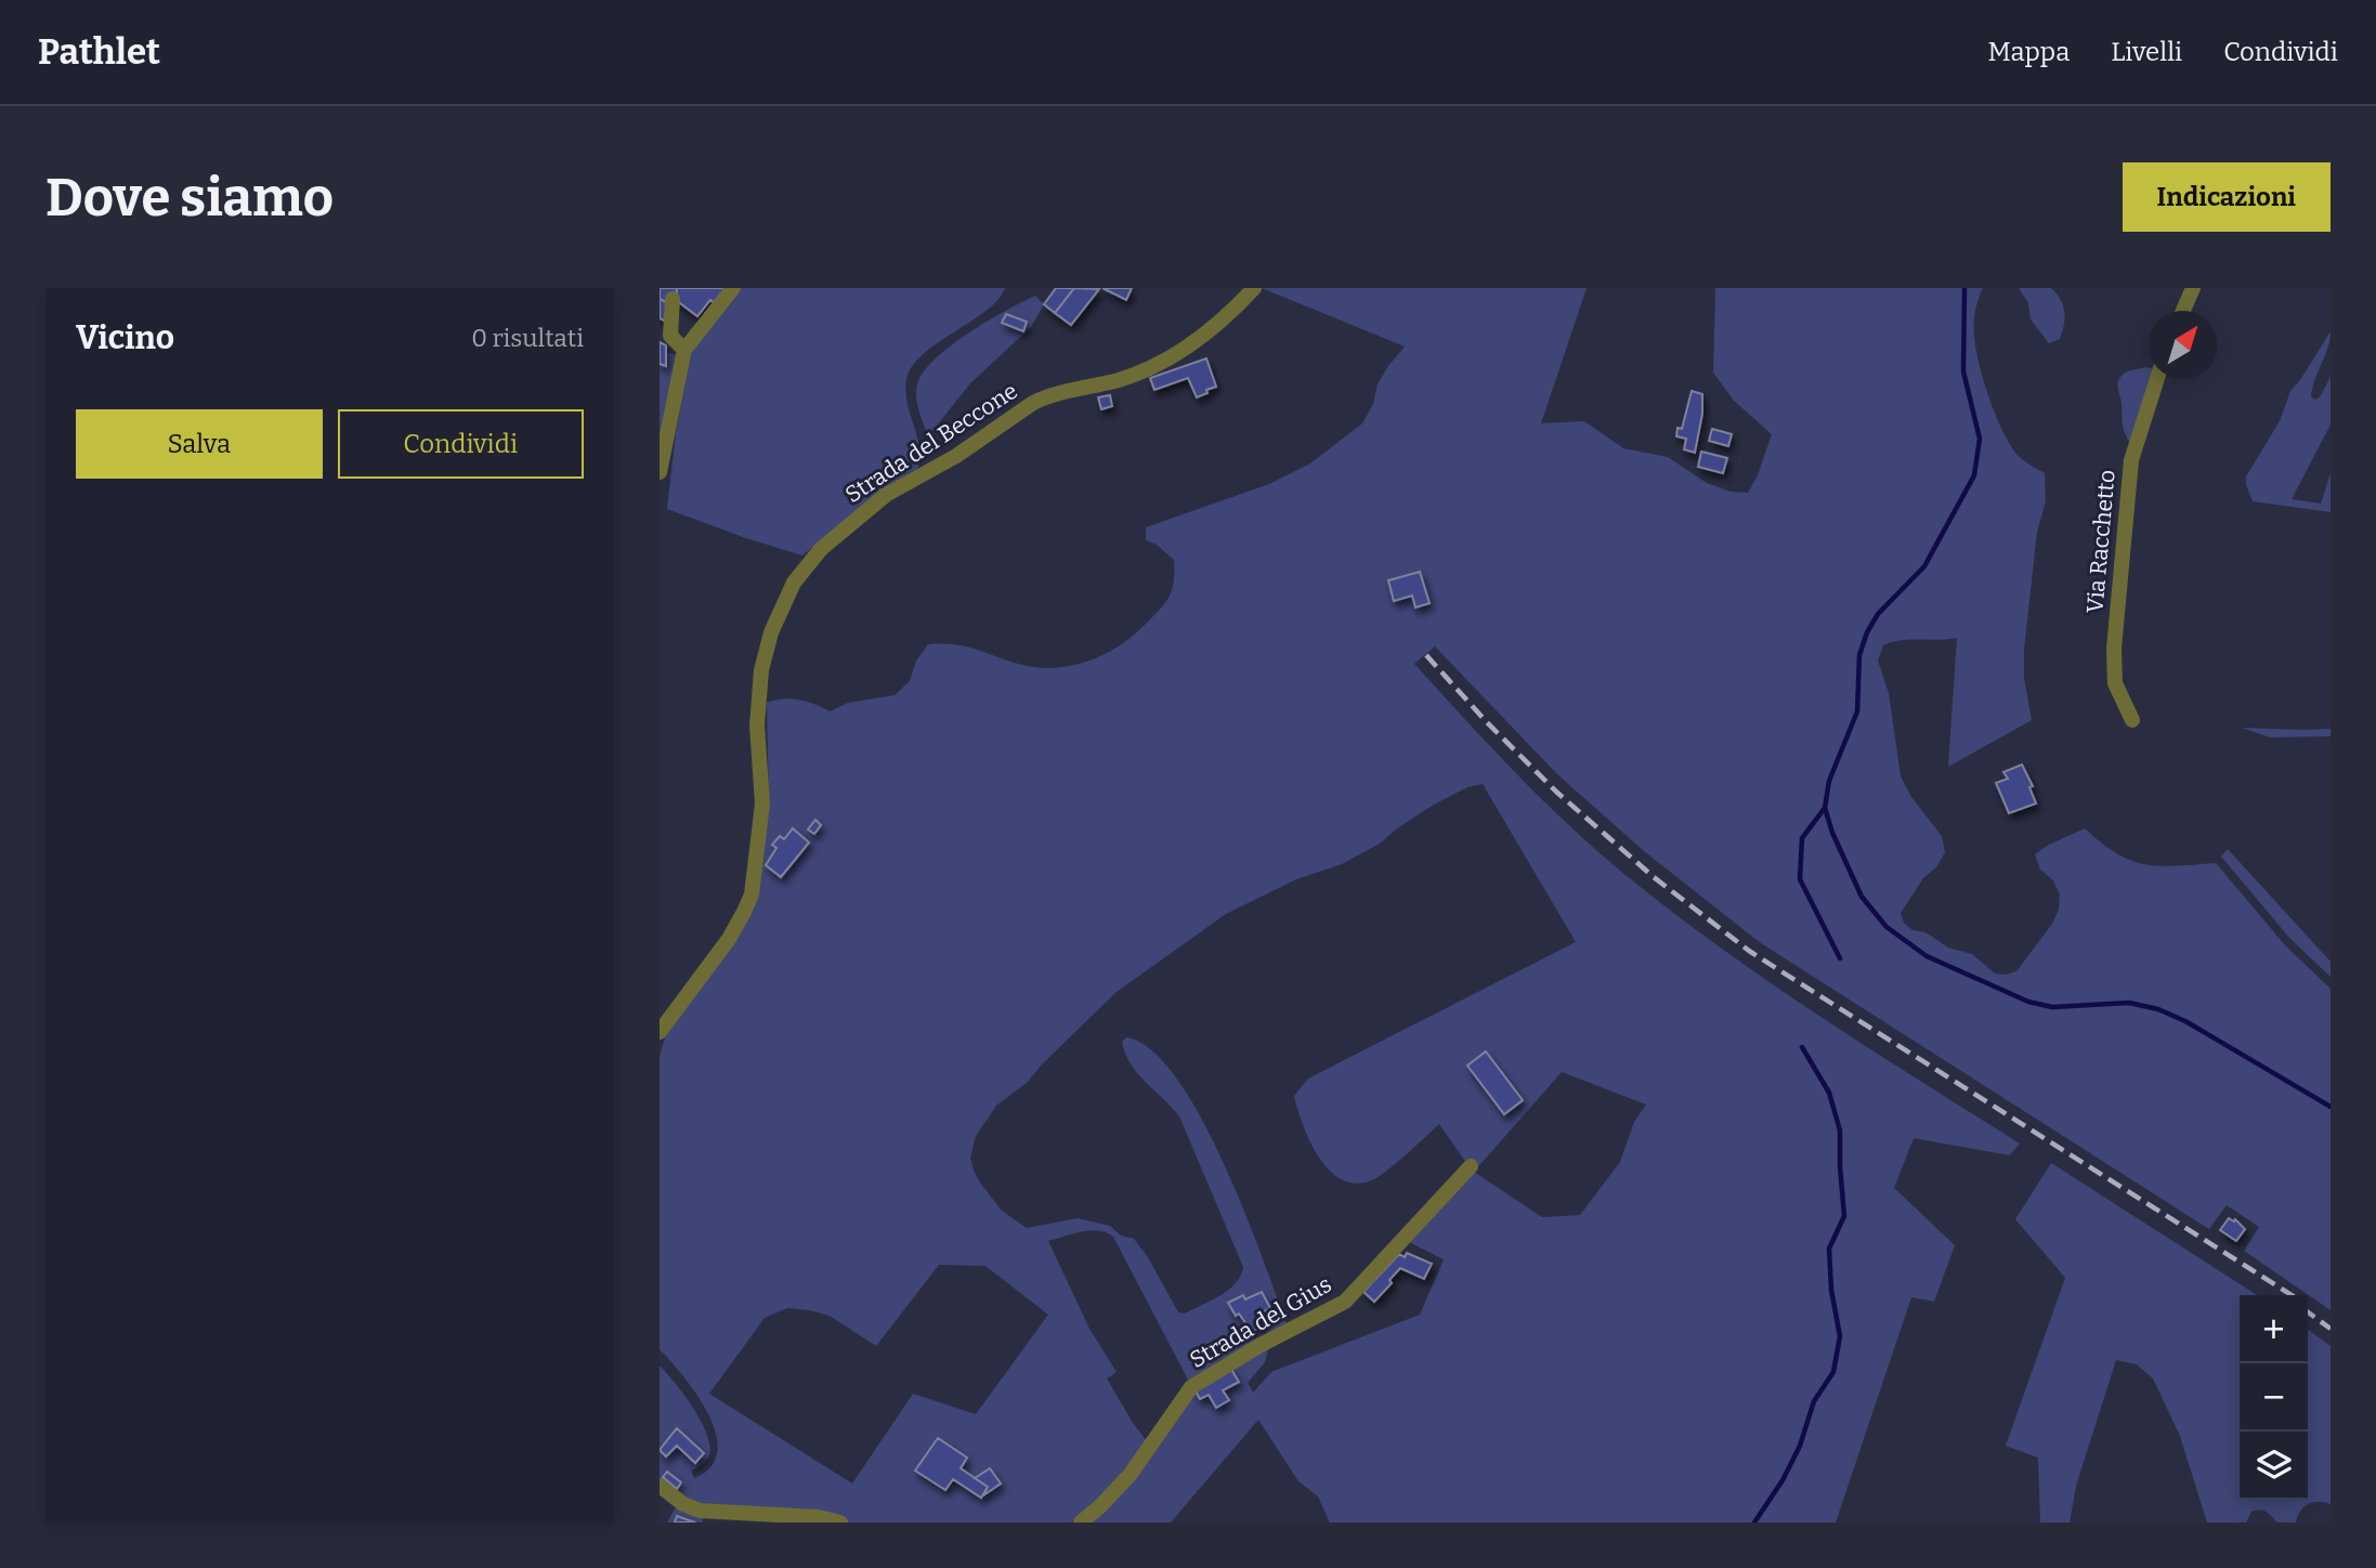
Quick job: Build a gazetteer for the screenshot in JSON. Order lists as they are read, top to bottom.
{
  "streets": {
    "street": ["Strada del Beccone", "Via Racchetto", "Strada del Gius"]
  },
  "north": "top right",
  "page": {
    "header": "Pathlet",
    "nav": ["Mappa", "Livelli", "Condividi"],
    "buttons": [
      "Indicazioni",
      ["Salva", "Condividi"]
    ],
    "title": "Dove siamo",
    "heading": ["Vicino", "0 risultati"],
    "map_buttons": ["+", "−"]
  }
}
